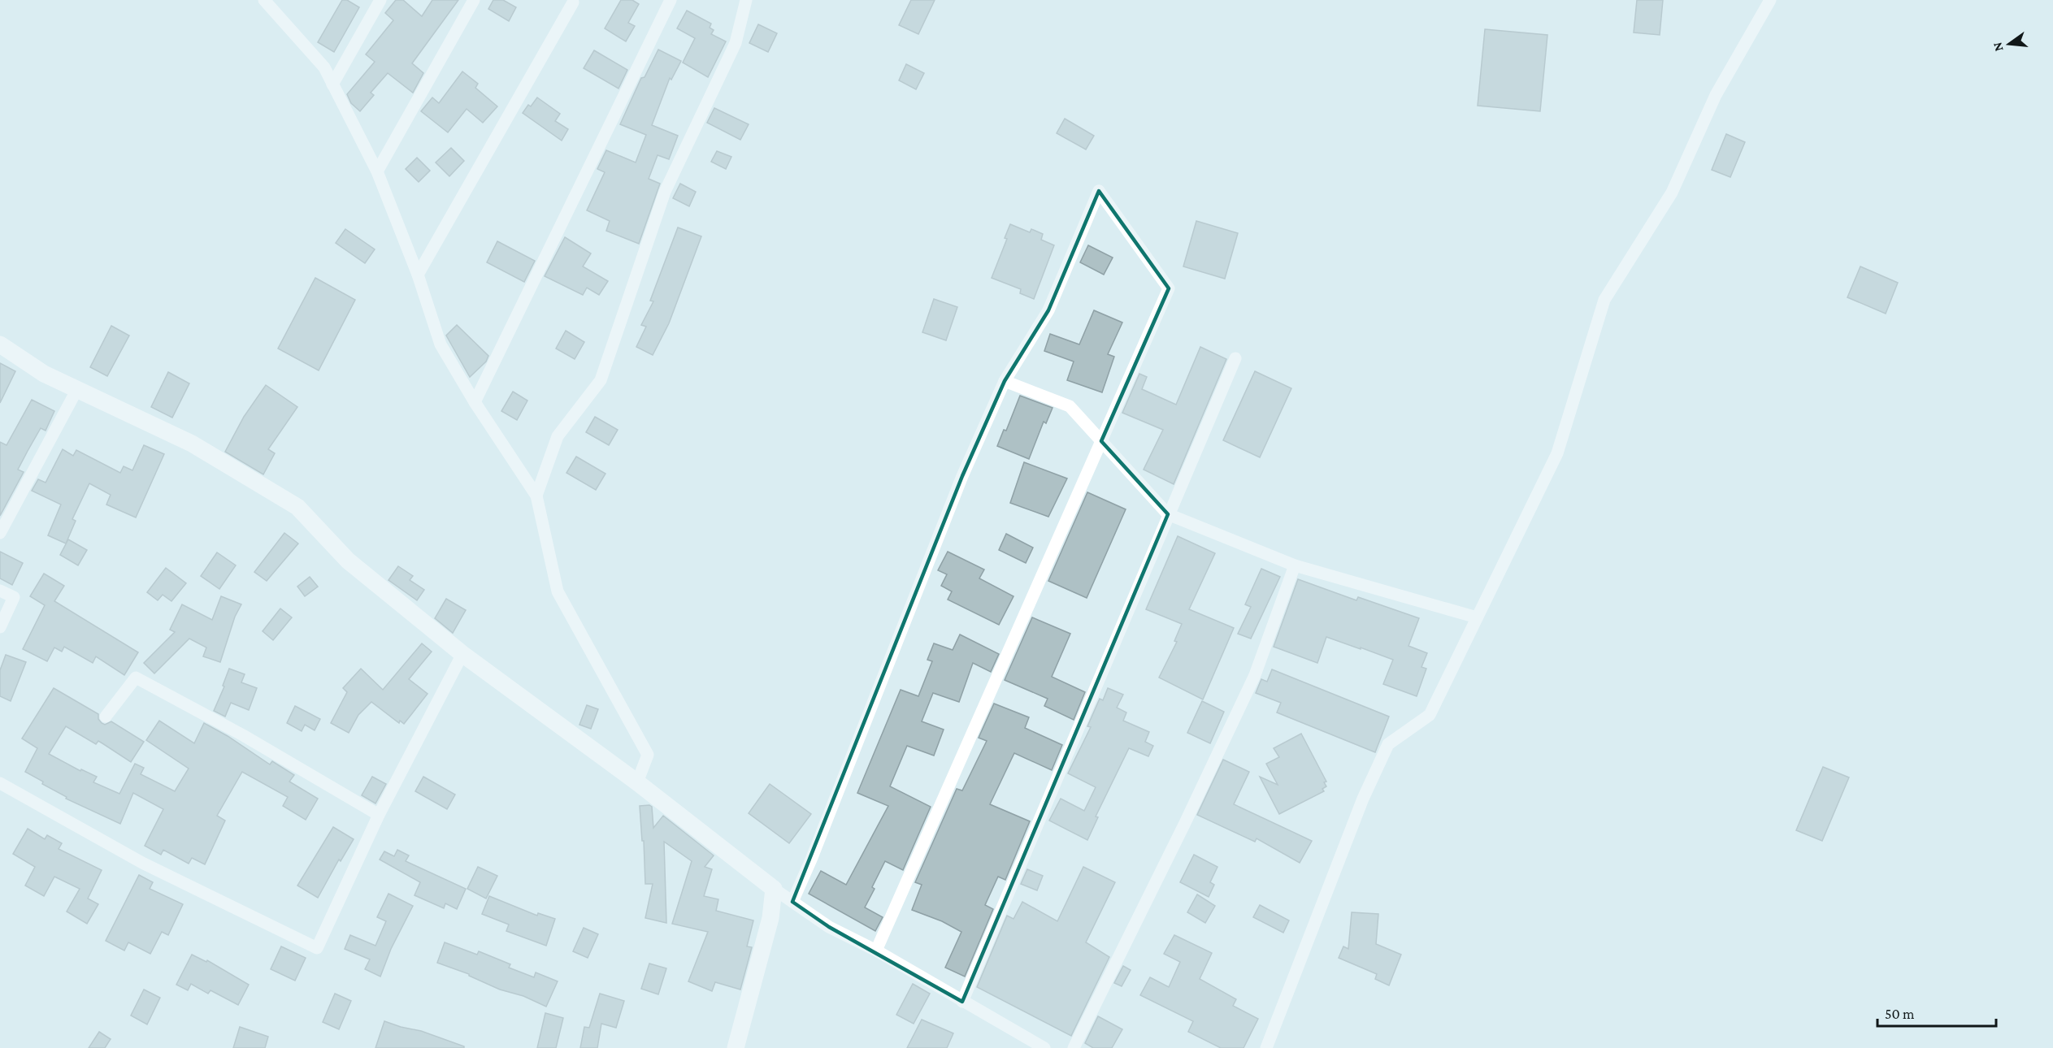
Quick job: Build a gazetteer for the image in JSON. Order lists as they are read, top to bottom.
{
  "scale_bar": "50 m",
  "north": "left"
}
